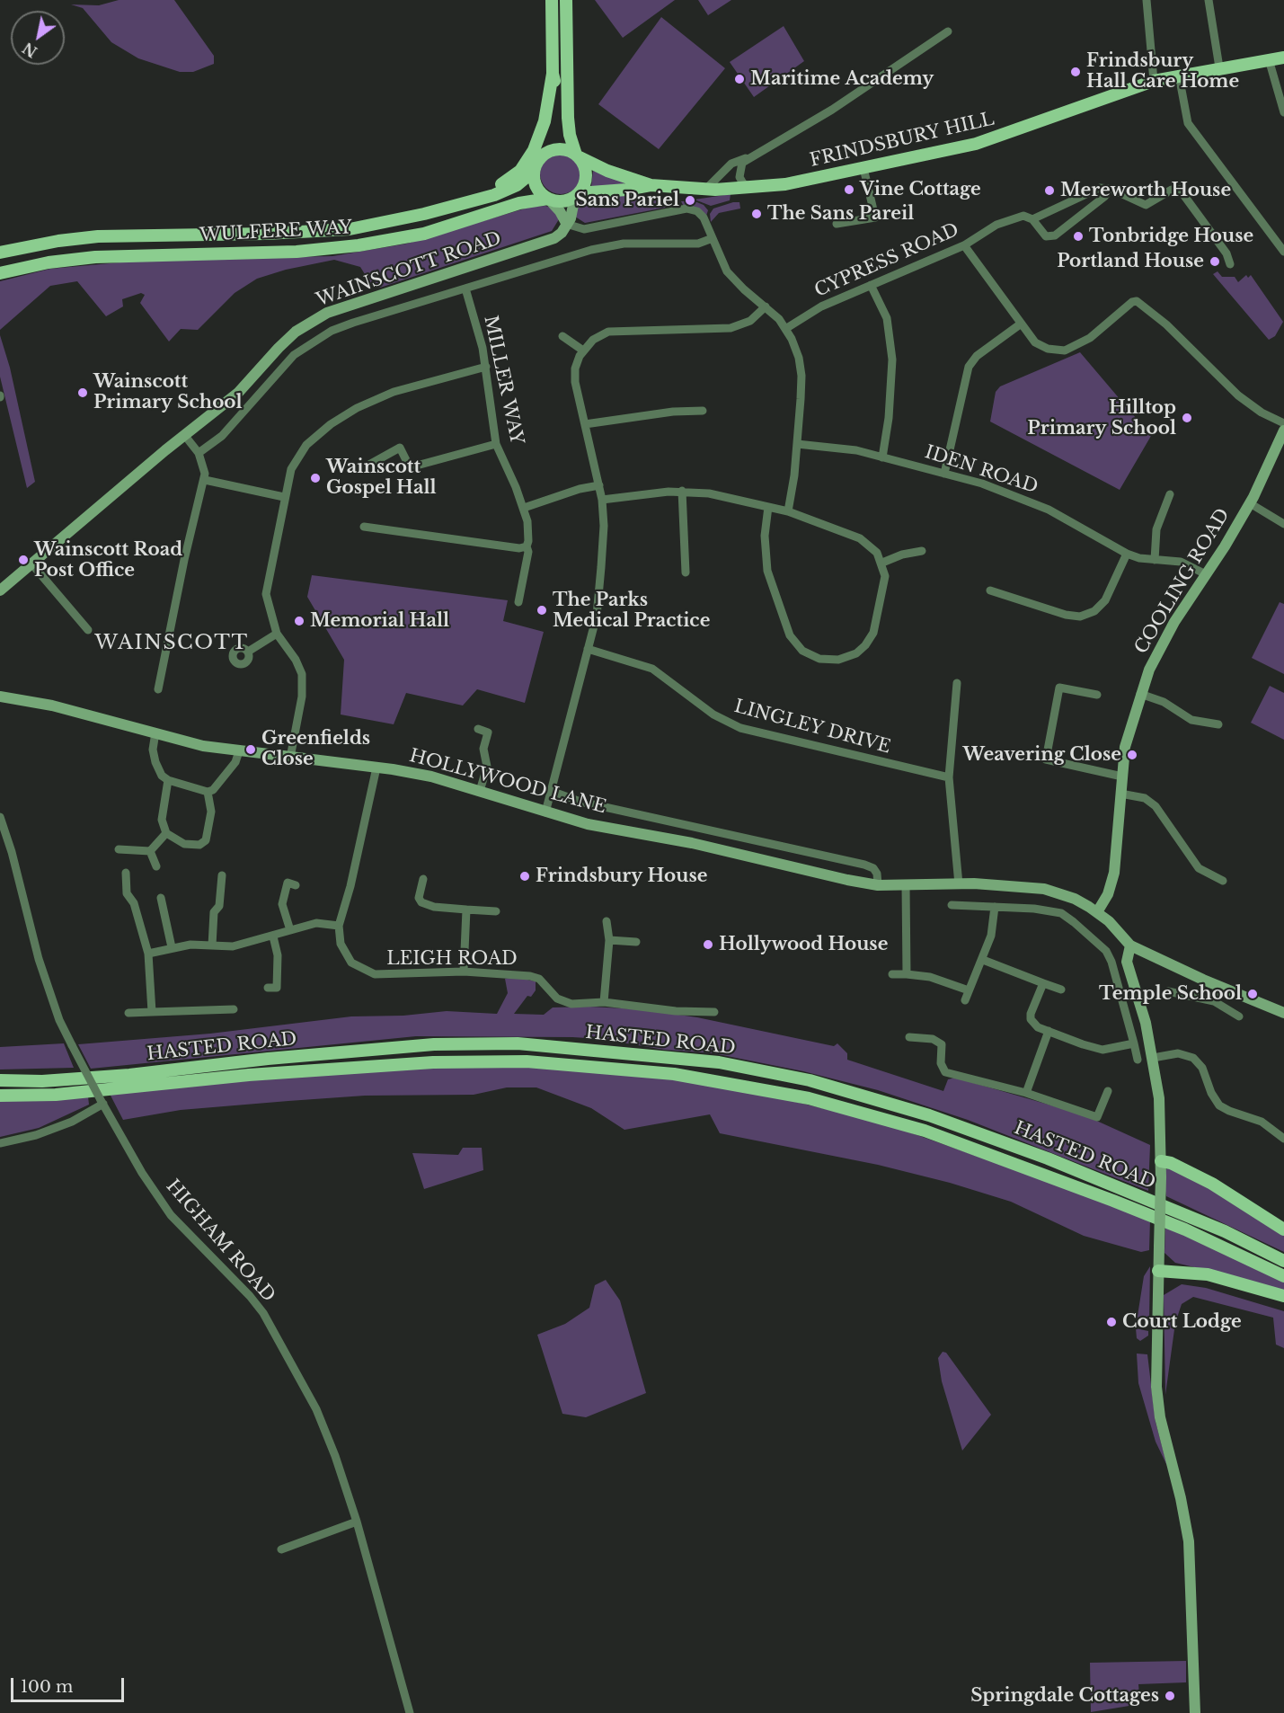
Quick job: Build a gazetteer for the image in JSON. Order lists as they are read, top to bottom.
{
  "streets": {
    "main road": [
      "FRINDSBURY HILL",
      "WULFERE WAY",
      "WAINSCOTT ROAD",
      "COOLING ROAD",
      "HOLLYWOOD LANE",
      "HASTED ROAD"
    ],
    "street": [
      "CYPRESS ROAD",
      "MILLER WAY",
      "IDEN ROAD",
      "LINGLEY DRIVE",
      "LEIGH ROAD",
      "HIGHAM ROAD"
    ]
  },
  "crossings": [
    ["FRINDSBURY HILL", "WULFERE WAY"],
    ["FRINDSBURY HILL", "WAINSCOTT ROAD"],
    ["WULFERE WAY", "WAINSCOTT ROAD"],
    ["IDEN ROAD", "COOLING ROAD"],
    ["COOLING ROAD", "HOLLYWOOD LANE"],
    ["HOLLYWOOD LANE", "LEIGH ROAD"]
  ],
  "districts": ["WAINSCOTT"],
  "places": [
    "Frindsbury Hall Care Home",
    "Maritime Academy",
    "Vine Cottage",
    "Mereworth House",
    "Sans Pariel",
    "The Sans Pareil",
    "Tonbridge House",
    "Portland House",
    "Wainscott Primary School",
    "Hilltop Primary School",
    "Wainscott Gospel Hall",
    "Wainscott Road Post Office",
    "The Parks Medical Practice",
    "Memorial Hall",
    "Greenfields Close",
    "Weavering Close",
    "Frindsbury House",
    "Hollywood House",
    "Temple School",
    "Court Lodge",
    "Springdale Cottages"
  ],
  "scale_bar": "100 m",
  "north": "bottom left"
}
